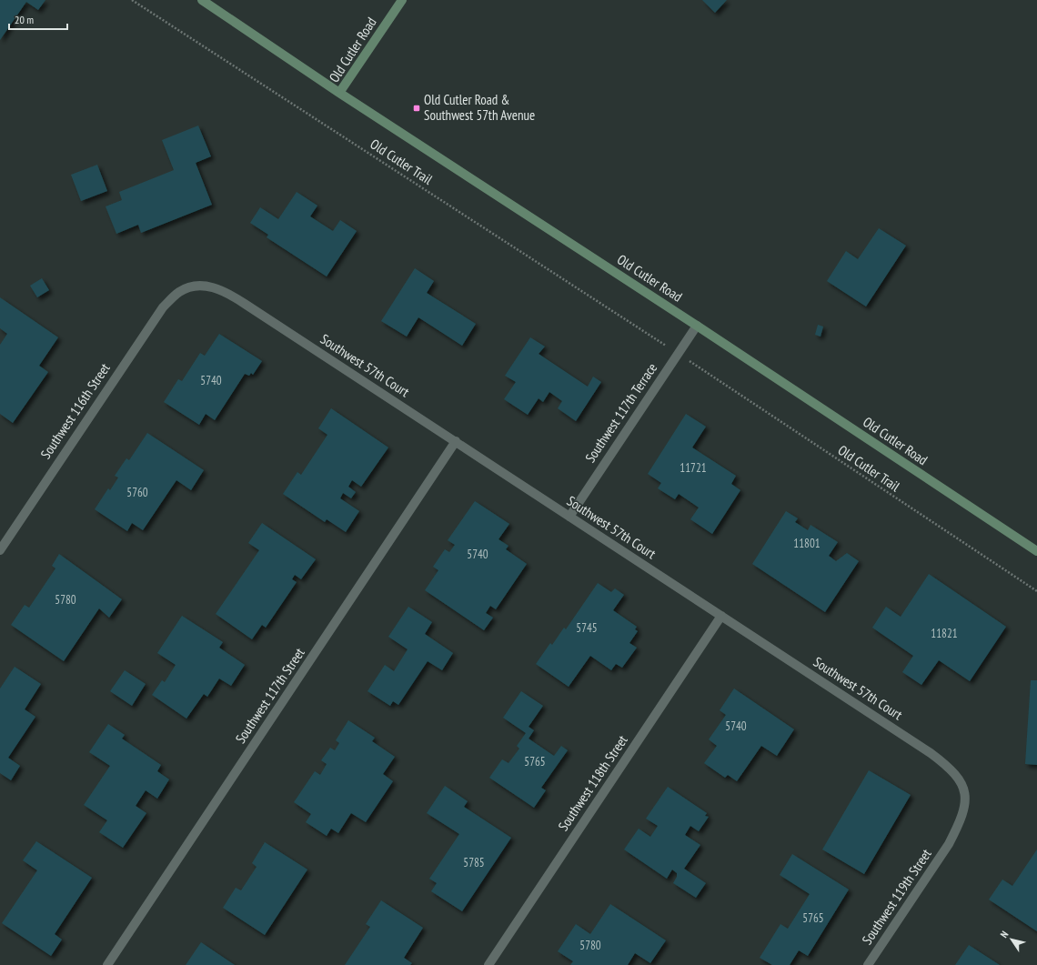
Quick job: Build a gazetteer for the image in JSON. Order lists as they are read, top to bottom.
{
  "streets": {
    "main road": ["Old Cutler Road"],
    "street": [
      "Southwest 57th Court",
      "Southwest 116th Street",
      "Southwest 117th Terrace",
      "Southwest 117th Street",
      "Southwest 118th Street",
      "Southwest 119th Street"
    ],
    "path": ["Old Cutler Trail"]
  },
  "crossings": [
    ["Old Cutler Road", "Southwest 117th Terrace"],
    ["Southwest 57th Court", "Southwest 116th Street"],
    ["Southwest 57th Court", "Southwest 117th Terrace"],
    ["Southwest 57th Court", "Southwest 117th Street"],
    ["Southwest 57th Court", "Southwest 118th Street"],
    ["Southwest 57th Court", "Southwest 119th Street"]
  ],
  "places": {
    "transit": ["Old Cutler Road & Southwest 57th Avenue"]
  },
  "house_numbers": [
    "5740",
    "11721",
    "5760",
    "11801",
    "5740",
    "5780",
    "5745",
    "11821",
    "5740",
    "5765",
    "5785",
    "5765",
    "5780"
  ],
  "scale_bar": "20 m",
  "north": "top left"
}
